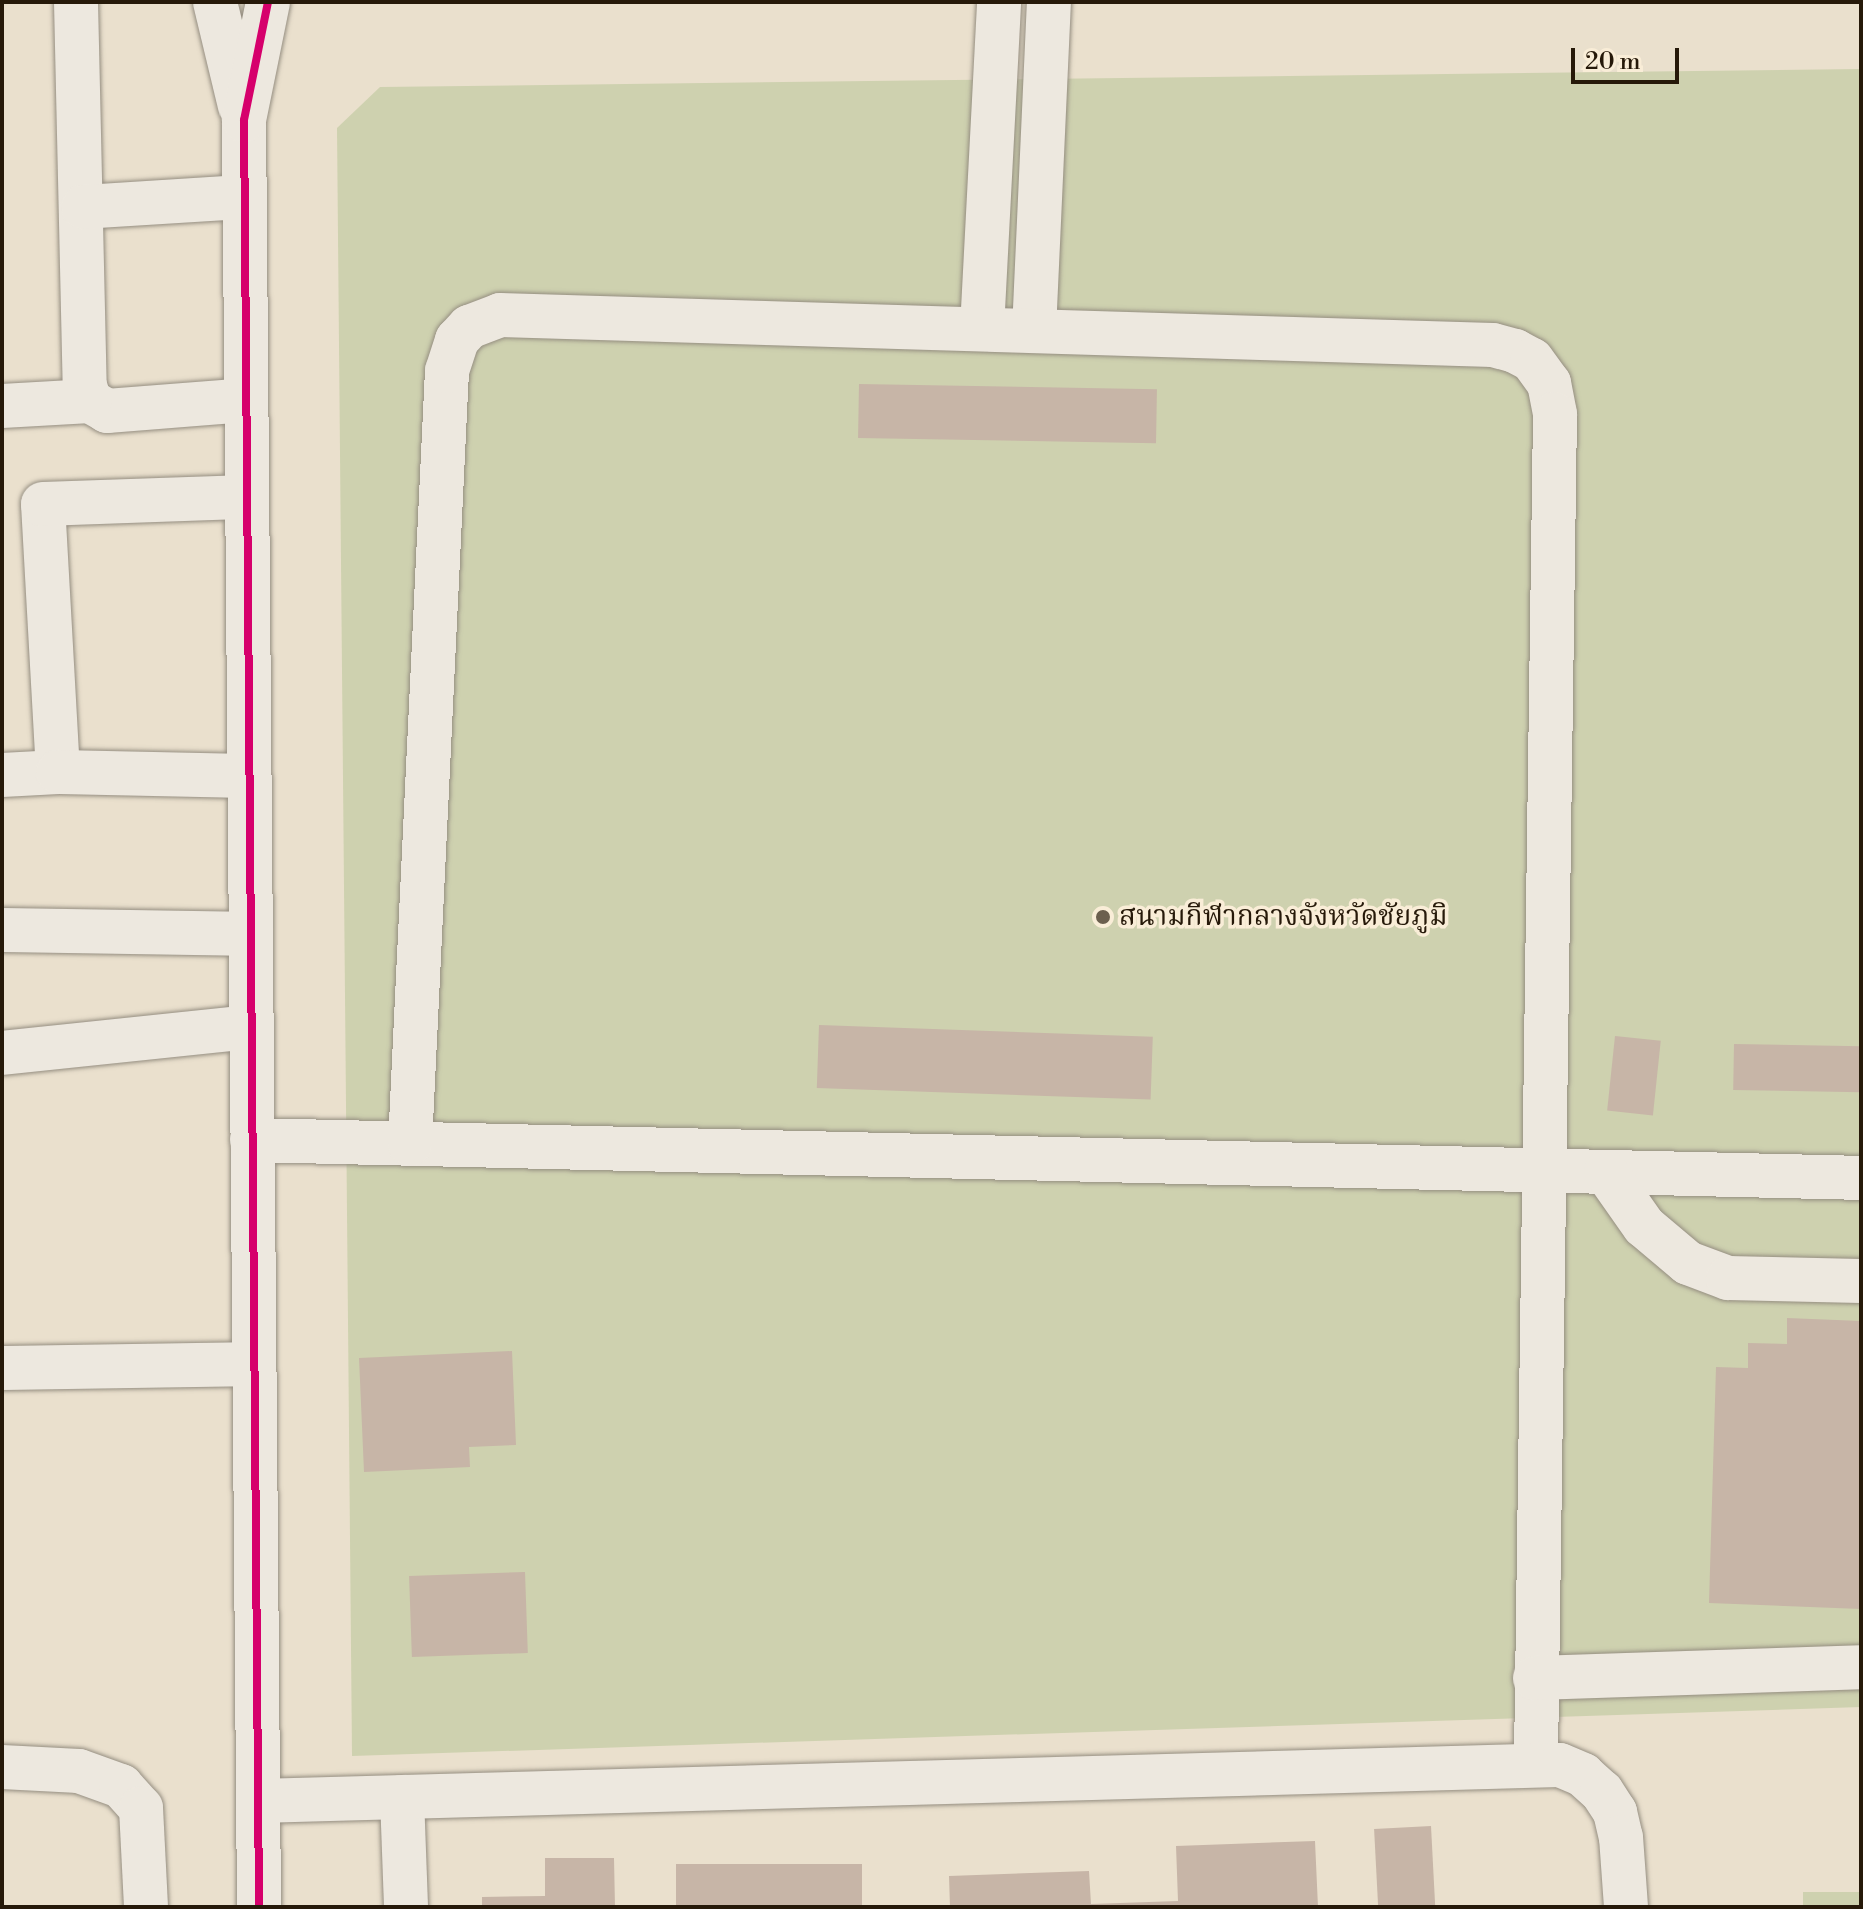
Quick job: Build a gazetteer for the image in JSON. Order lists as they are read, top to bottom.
{
  "places": ["สนามกีฬากลางจังหวัดชัยภูมิ"],
  "scale_bar": "20 m"
}
